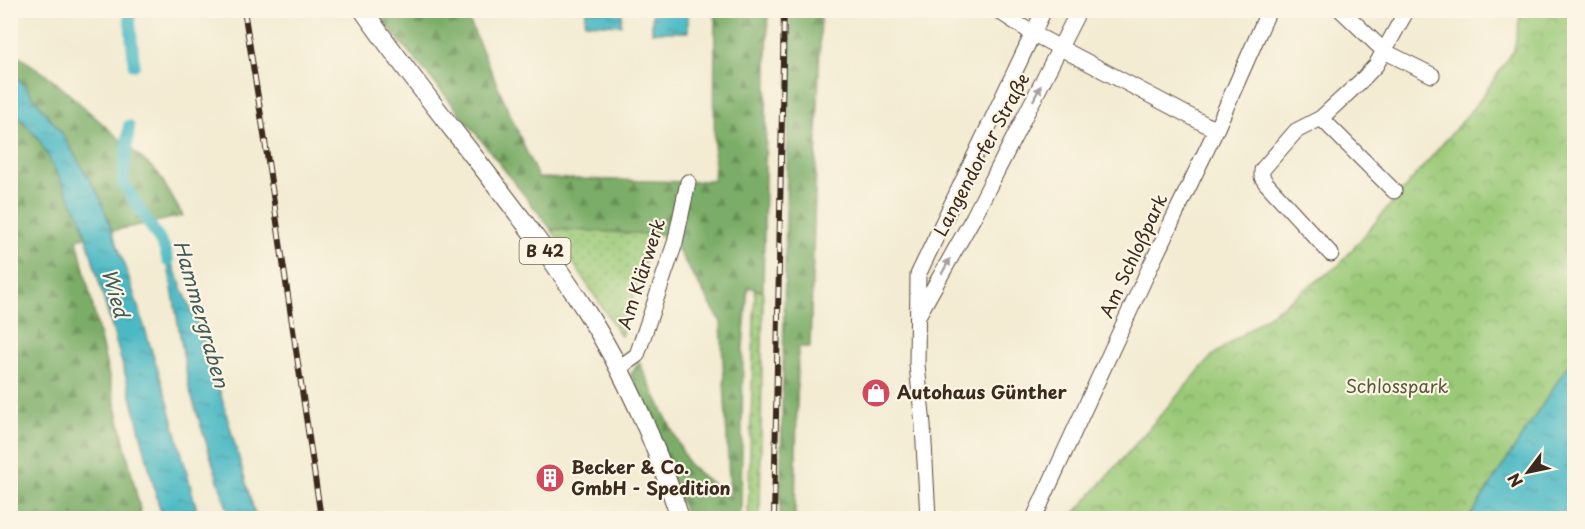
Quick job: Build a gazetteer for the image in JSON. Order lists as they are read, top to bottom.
{
  "streets": {
    "main road": ["B 42"],
    "street": ["Langendorfer Straße", "Am Schloßpark", "Am Klärwerk"]
  },
  "crossings": [
    ["B 42", "Am Klärwerk"]
  ],
  "water": ["Wied", "Hammergraben"],
  "parks": ["Schlosspark"],
  "places": {
    "shop": ["Autohaus Günther"],
    "building": ["Becker & Co. GmbH - Spedition"]
  },
  "north": "bottom left"
}
